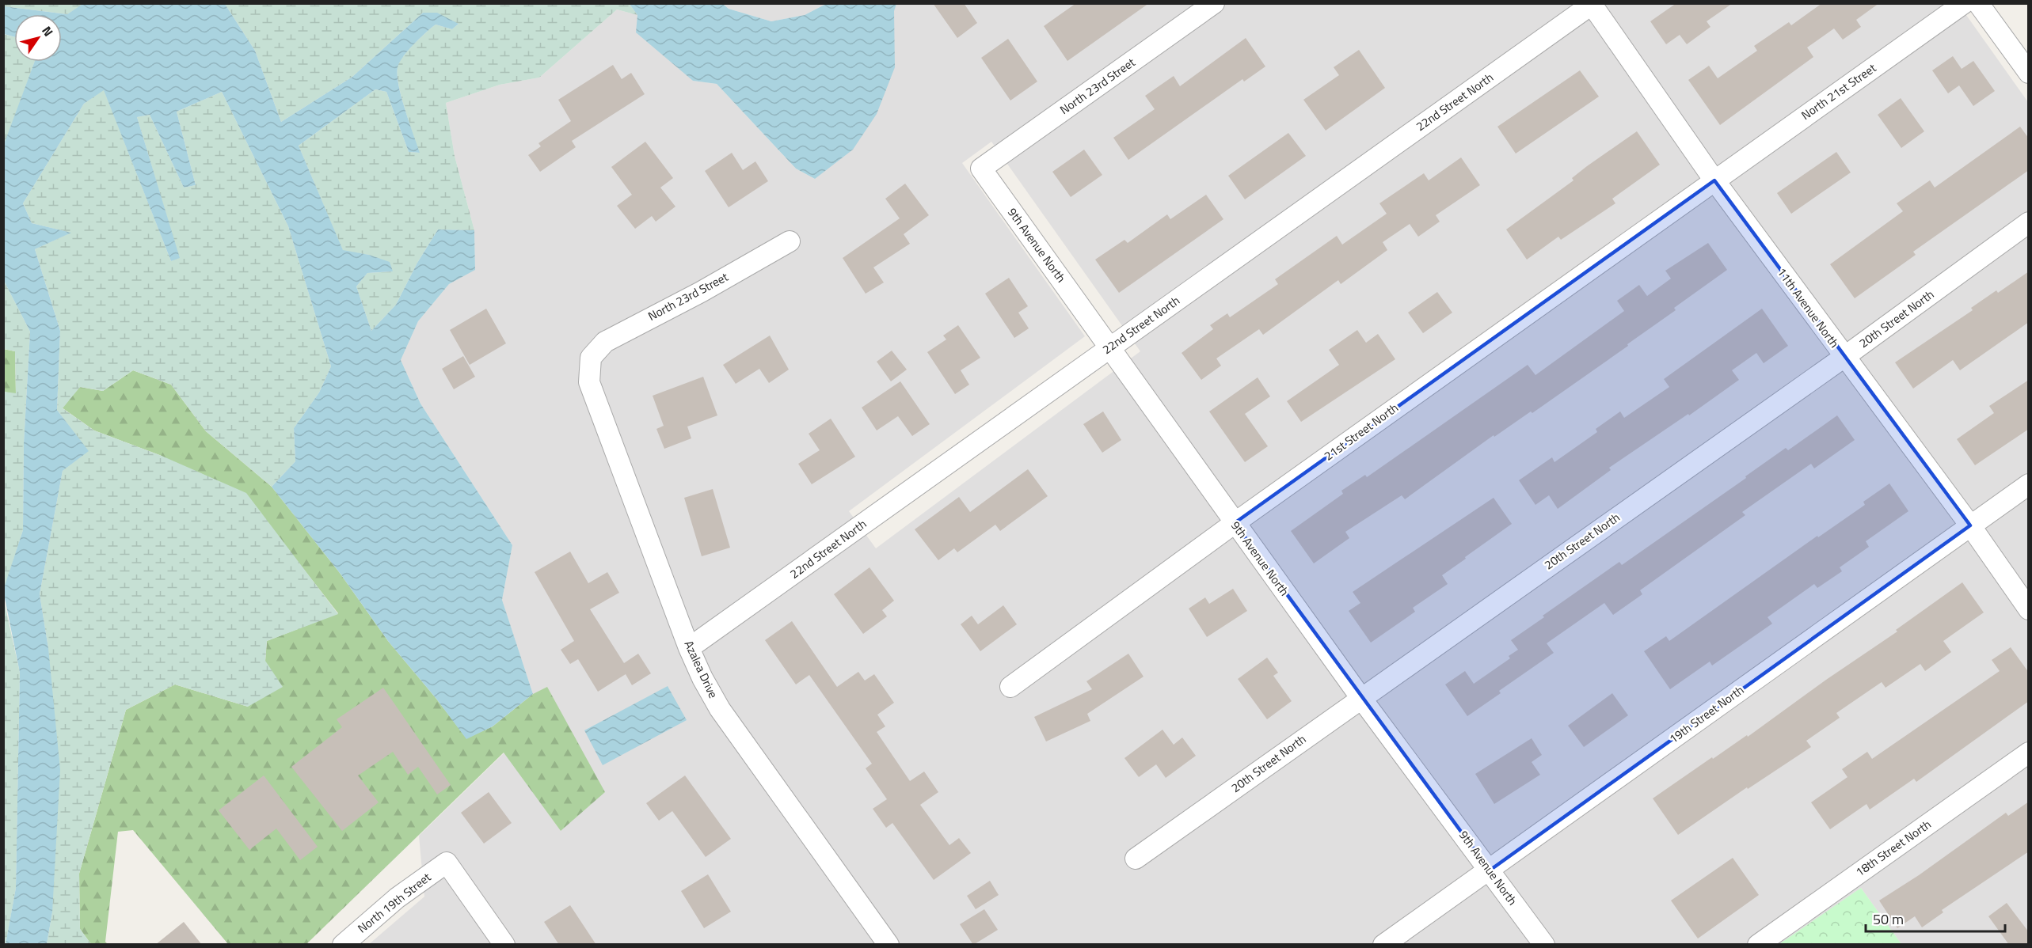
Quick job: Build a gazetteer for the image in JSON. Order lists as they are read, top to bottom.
{
  "streets": {
    "street": [
      "North 23rd Street",
      "North 21st Street",
      "22nd Street North",
      "9th Avenue North",
      "11th Avenue North",
      "20th Street North",
      "21st Street North",
      "Azalea Drive",
      "19th Street North",
      "18th Street North",
      "North 19th Street"
    ]
  },
  "crossings": [
    ["North 23rd Street", "9th Avenue North"],
    ["North 23rd Street", "Azalea Drive"],
    ["North 21st Street", "11th Avenue North"],
    ["North 21st Street", "21st Street North"],
    ["22nd Street North", "9th Avenue North"],
    ["22nd Street North", "11th Avenue North"],
    ["22nd Street North", "Azalea Drive"],
    ["9th Avenue North", "20th Street North"],
    ["9th Avenue North", "21st Street North"],
    ["9th Avenue North", "19th Street North"],
    ["11th Avenue North", "20th Street North"],
    ["11th Avenue North", "21st Street North"],
    ["11th Avenue North", "19th Street North"]
  ],
  "scale_bar": "50 m",
  "north": "top right"
}
